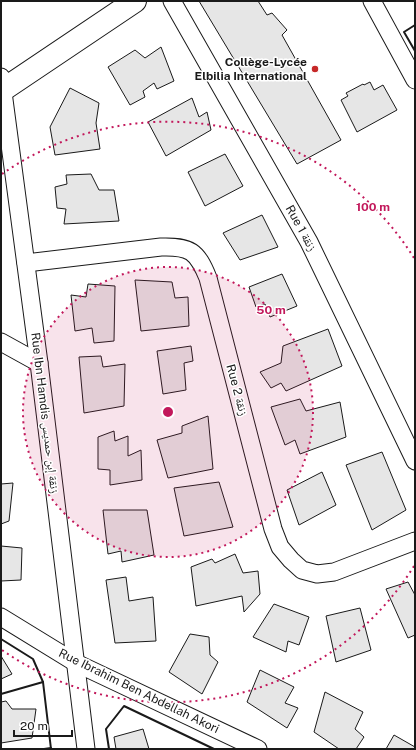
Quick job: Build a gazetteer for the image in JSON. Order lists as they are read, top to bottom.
{
  "streets": {
    "street": [
      "Rue 1 زنقة",
      "Rue 2 زنقة",
      "Rue Ibn Hamdis زنقة إبن حمديس",
      "Rue Ibrahim Ben Abdellah Akori"
    ]
  },
  "crossings": [
    ["Rue 2 زنقة", "Rue Ibn Hamdis زنقة إبن حمديس"],
    ["Rue Ibn Hamdis زنقة إبن حمديس", "Rue Ibrahim Ben Abdellah Akori"]
  ],
  "places": ["Collège-Lycée Elbilia International"],
  "scale_bar": "20 m",
  "rings": ["100 m", "50 m"]
}
